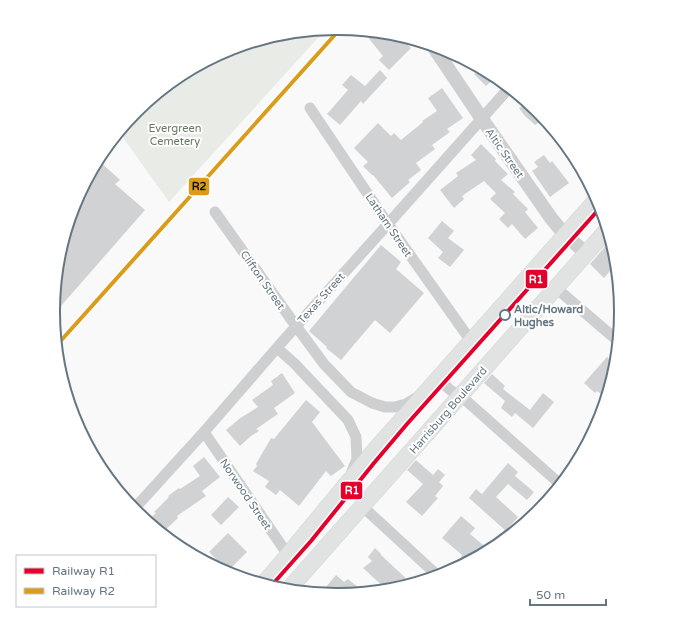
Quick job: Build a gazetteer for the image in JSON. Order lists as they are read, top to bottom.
{
  "streets": {
    "main road": ["Harrisburg Boulevard"],
    "street": [
      "Altic Street",
      "Latham Street",
      "Clifton Street",
      "Texas Street",
      "Norwood Street"
    ]
  },
  "crossings": [
    ["Altic Street", "Texas Street"],
    ["Altic Street", "Harrisburg Boulevard"],
    ["Latham Street", "Texas Street"],
    ["Clifton Street", "Texas Street"],
    ["Texas Street", "Norwood Street"]
  ],
  "parks": ["Evergreen Cemetery"],
  "places": ["Altic/Howard Hughes"],
  "lines": ["rail line R2", "rail line R1"],
  "legend": ["Railway R1", "Railway R2"],
  "scale_bar": "50 m"
}
